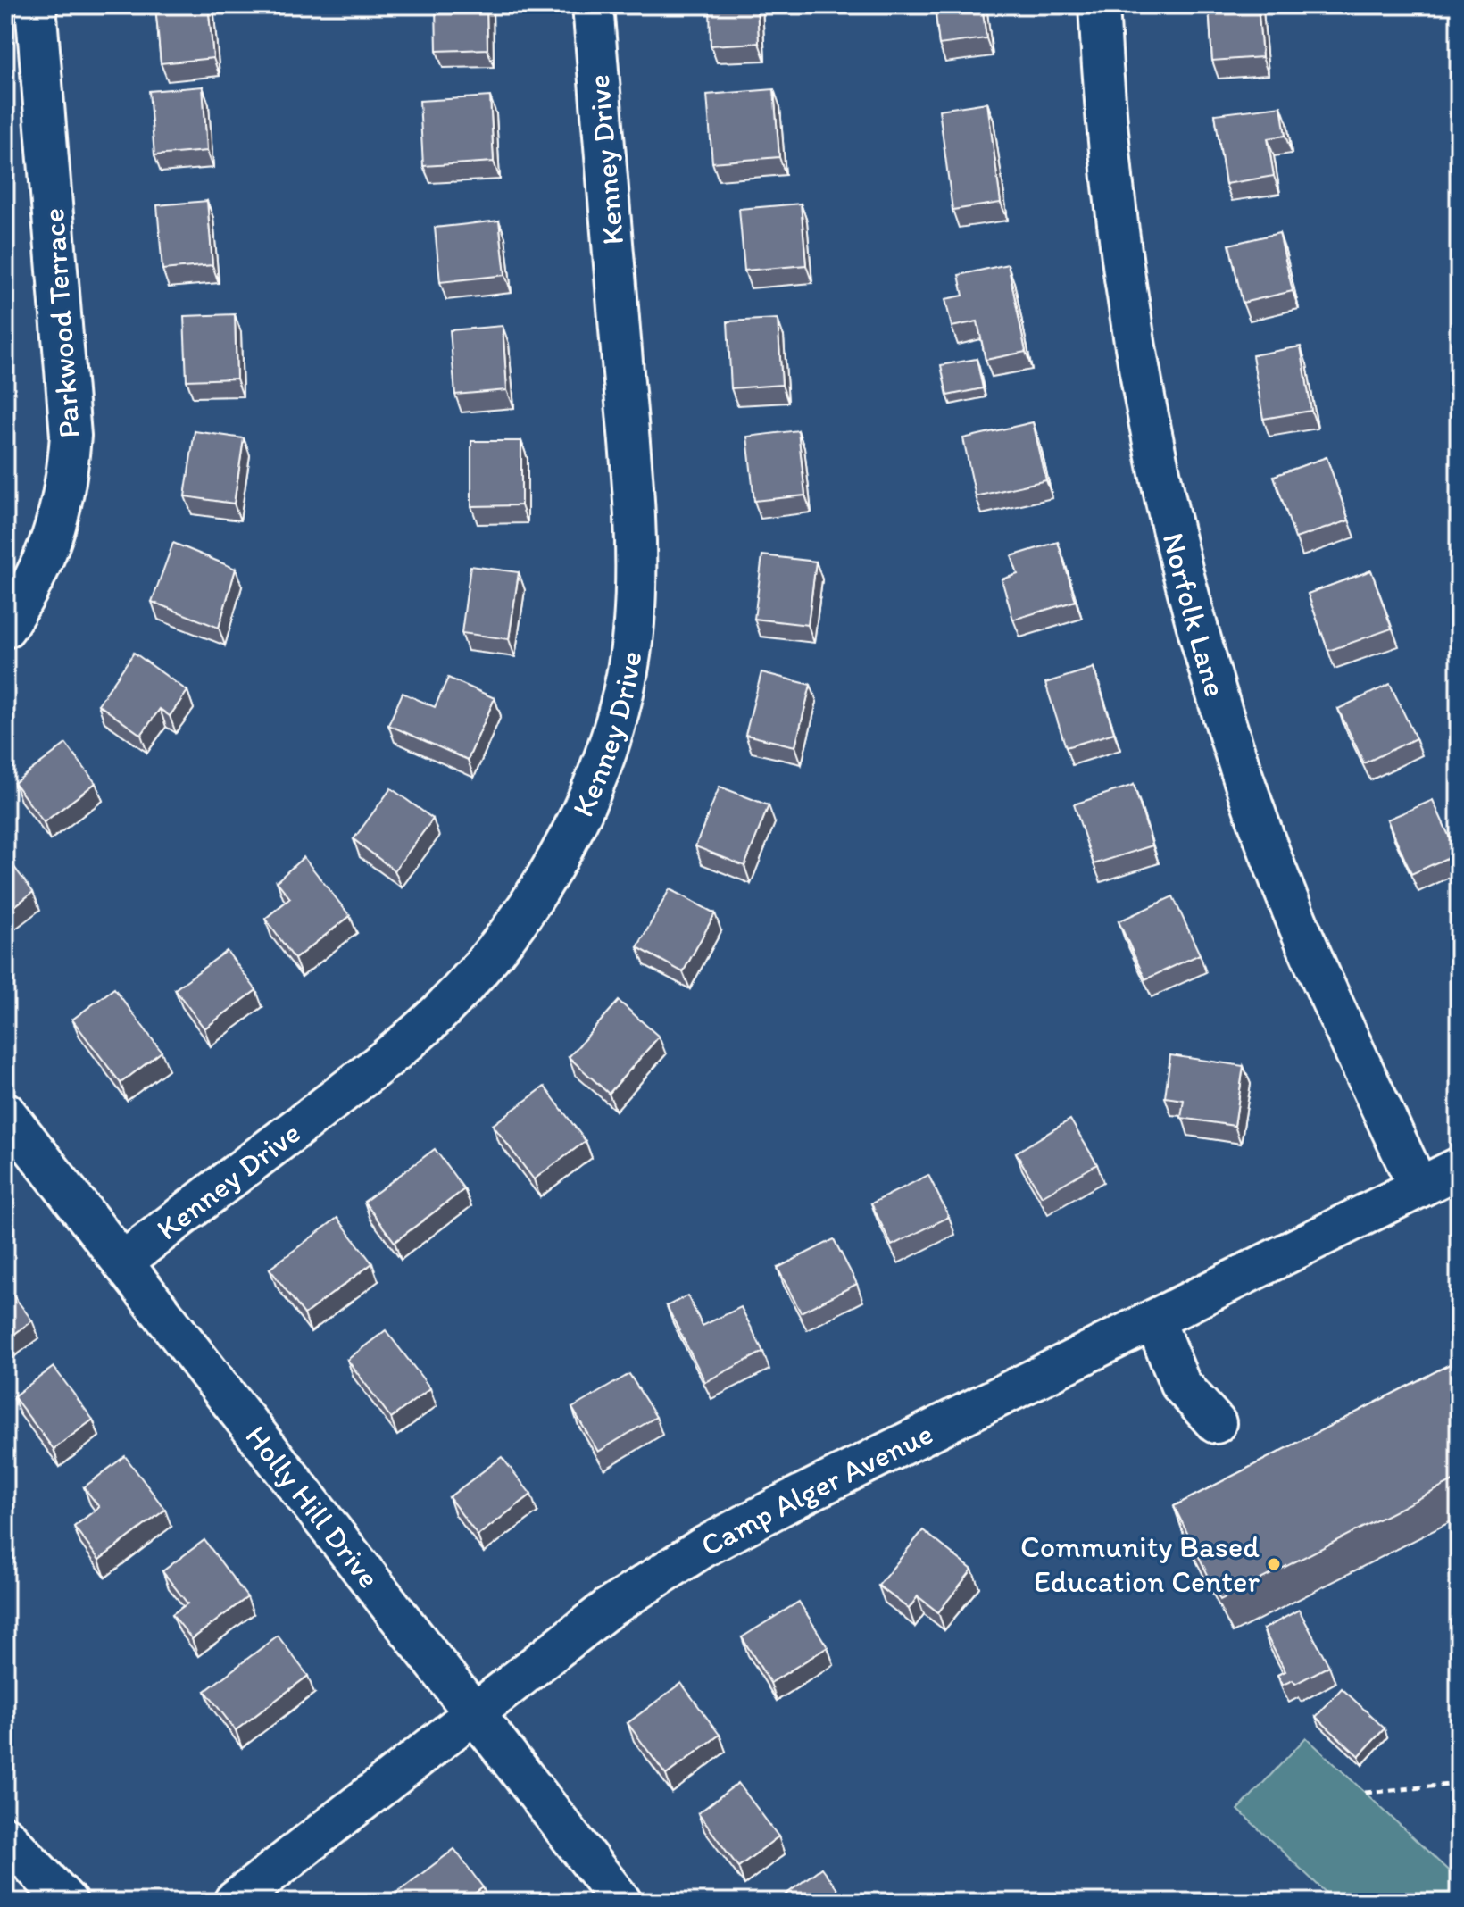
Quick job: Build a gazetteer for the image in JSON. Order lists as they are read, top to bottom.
{
  "streets": {
    "street": [
      "Kenney Drive",
      "Parkwood Terrace",
      "Norfolk Lane",
      "Camp Alger Avenue",
      "Holly Hill Drive"
    ]
  },
  "crossings": [
    ["Kenney Drive", "Holly Hill Drive"],
    ["Norfolk Lane", "Camp Alger Avenue"],
    ["Camp Alger Avenue", "Holly Hill Drive"]
  ],
  "places": ["Community Based Education Center"]
}
